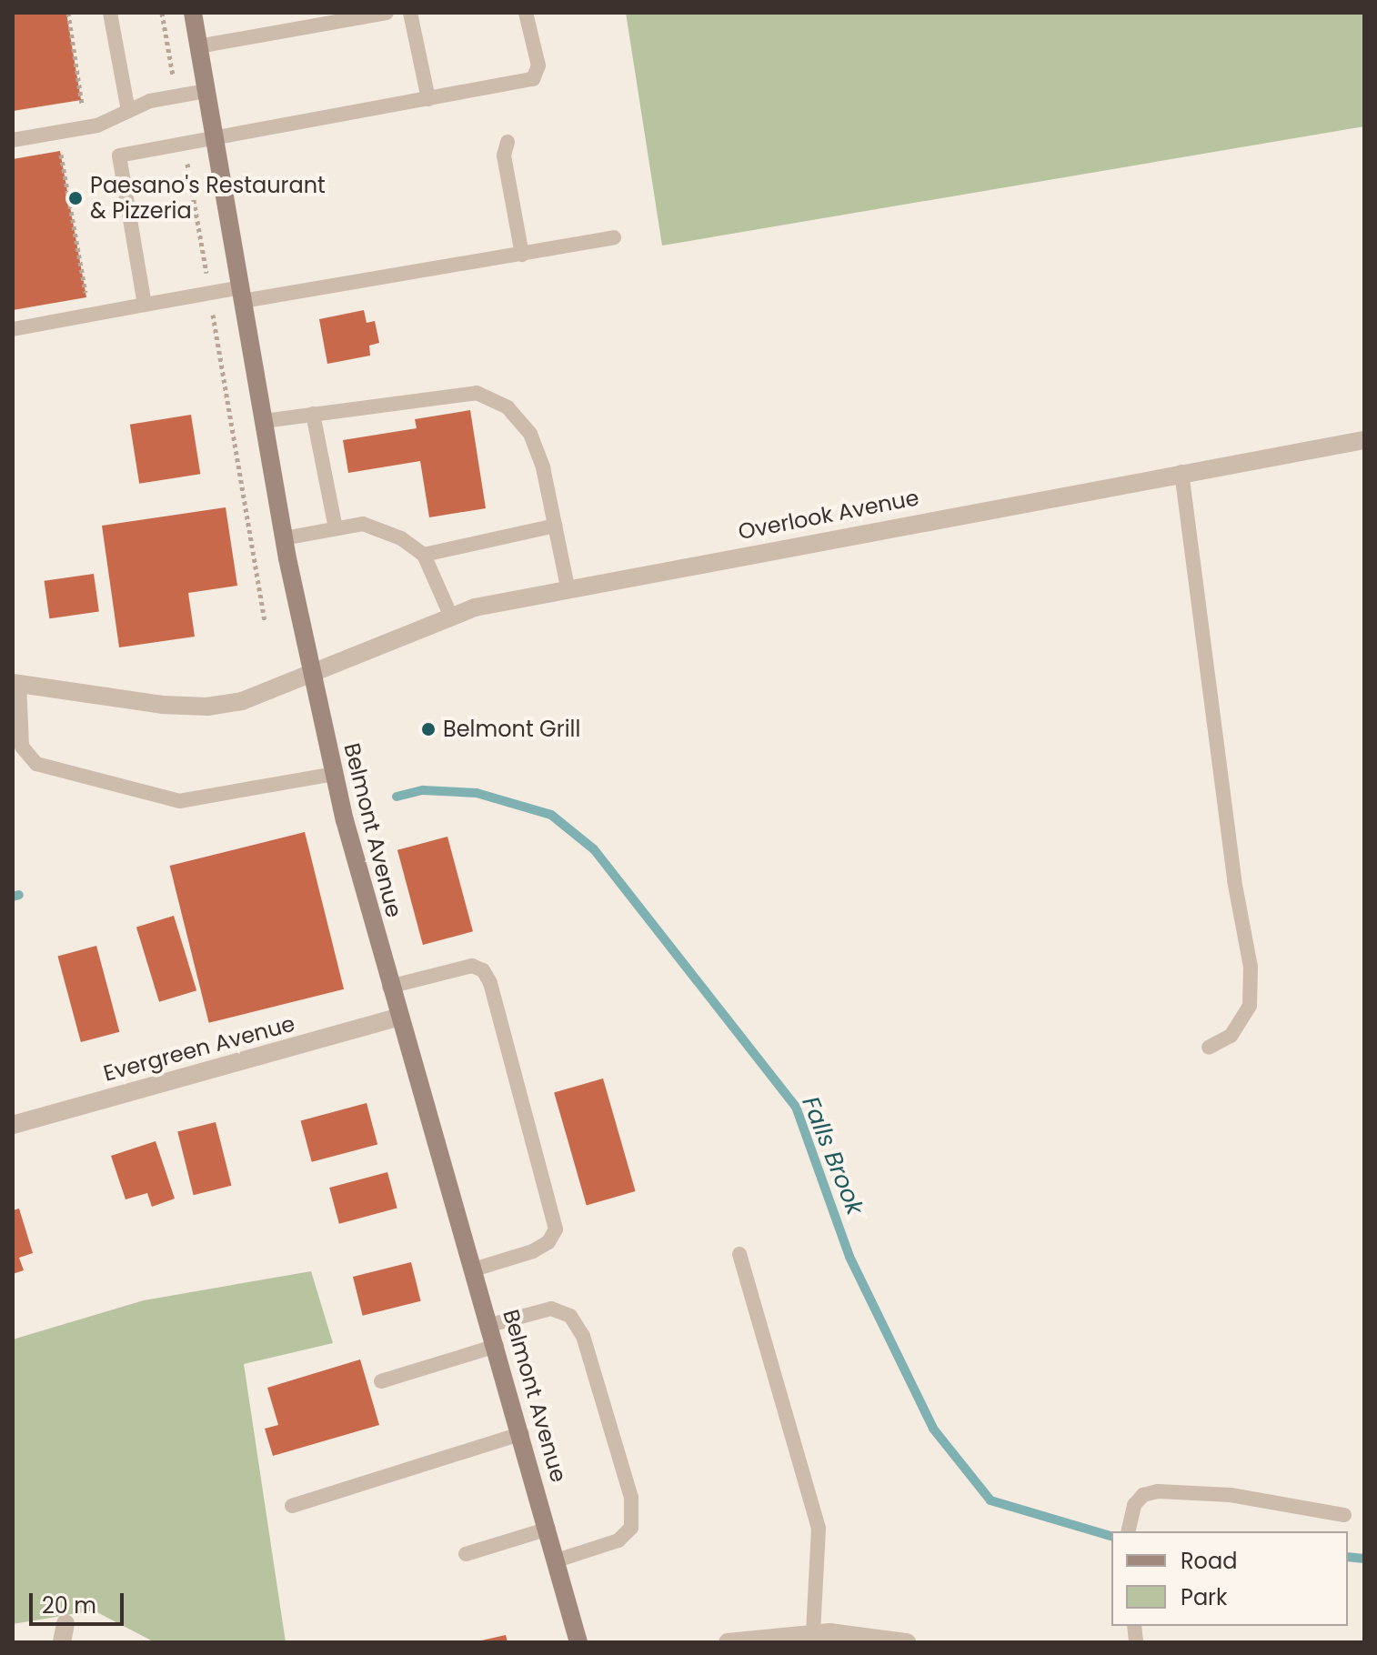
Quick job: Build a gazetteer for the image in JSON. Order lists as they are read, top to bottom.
{
  "streets": {
    "main road": ["Belmont Avenue"],
    "street": ["Overlook Avenue", "Evergreen Avenue"]
  },
  "crossings": [
    ["Overlook Avenue", "Belmont Avenue"],
    ["Belmont Avenue", "Evergreen Avenue"]
  ],
  "water": ["Falls Brook"],
  "places": ["Paesano's Restaurant & Pizzeria", "Belmont Grill"],
  "legend": ["Road", "Park"],
  "scale_bar": "20 m"
}
